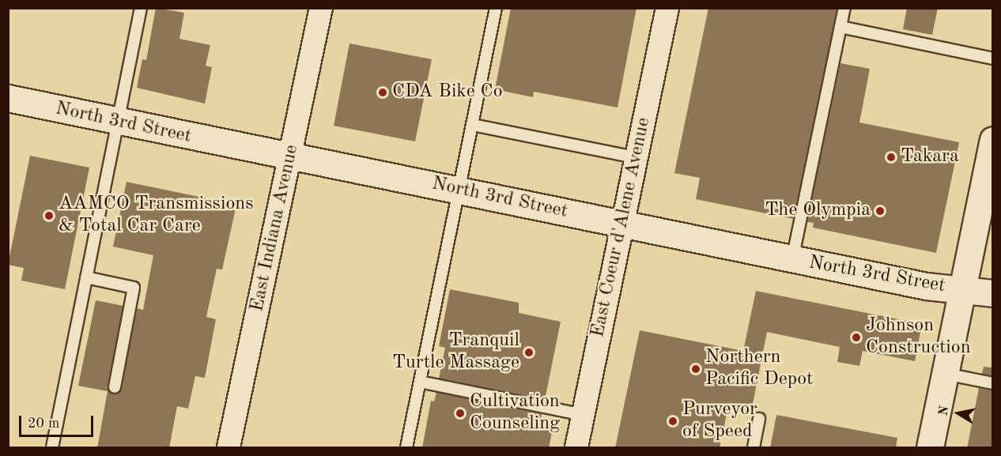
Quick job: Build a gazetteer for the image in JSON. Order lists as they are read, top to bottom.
{
  "streets": {
    "main road": ["North 3rd Street"],
    "street": ["East Coeur d'Alene Avenue", "East Indiana Avenue"]
  },
  "crossings": [
    ["North 3rd Street", "East Coeur d'Alene Avenue"],
    ["North 3rd Street", "East Indiana Avenue"]
  ],
  "places": [
    "CDA Bike Co",
    "Takara",
    "The Olympia",
    "AAMCO Transmissions & Total Car Care",
    "Johnson Construction",
    "Tranquil Turtle Massage",
    "Northern Pacific Depot",
    "Cultivation Counseling",
    "Purveyor of Speed"
  ],
  "scale_bar": "20 m",
  "north": "left"
}
